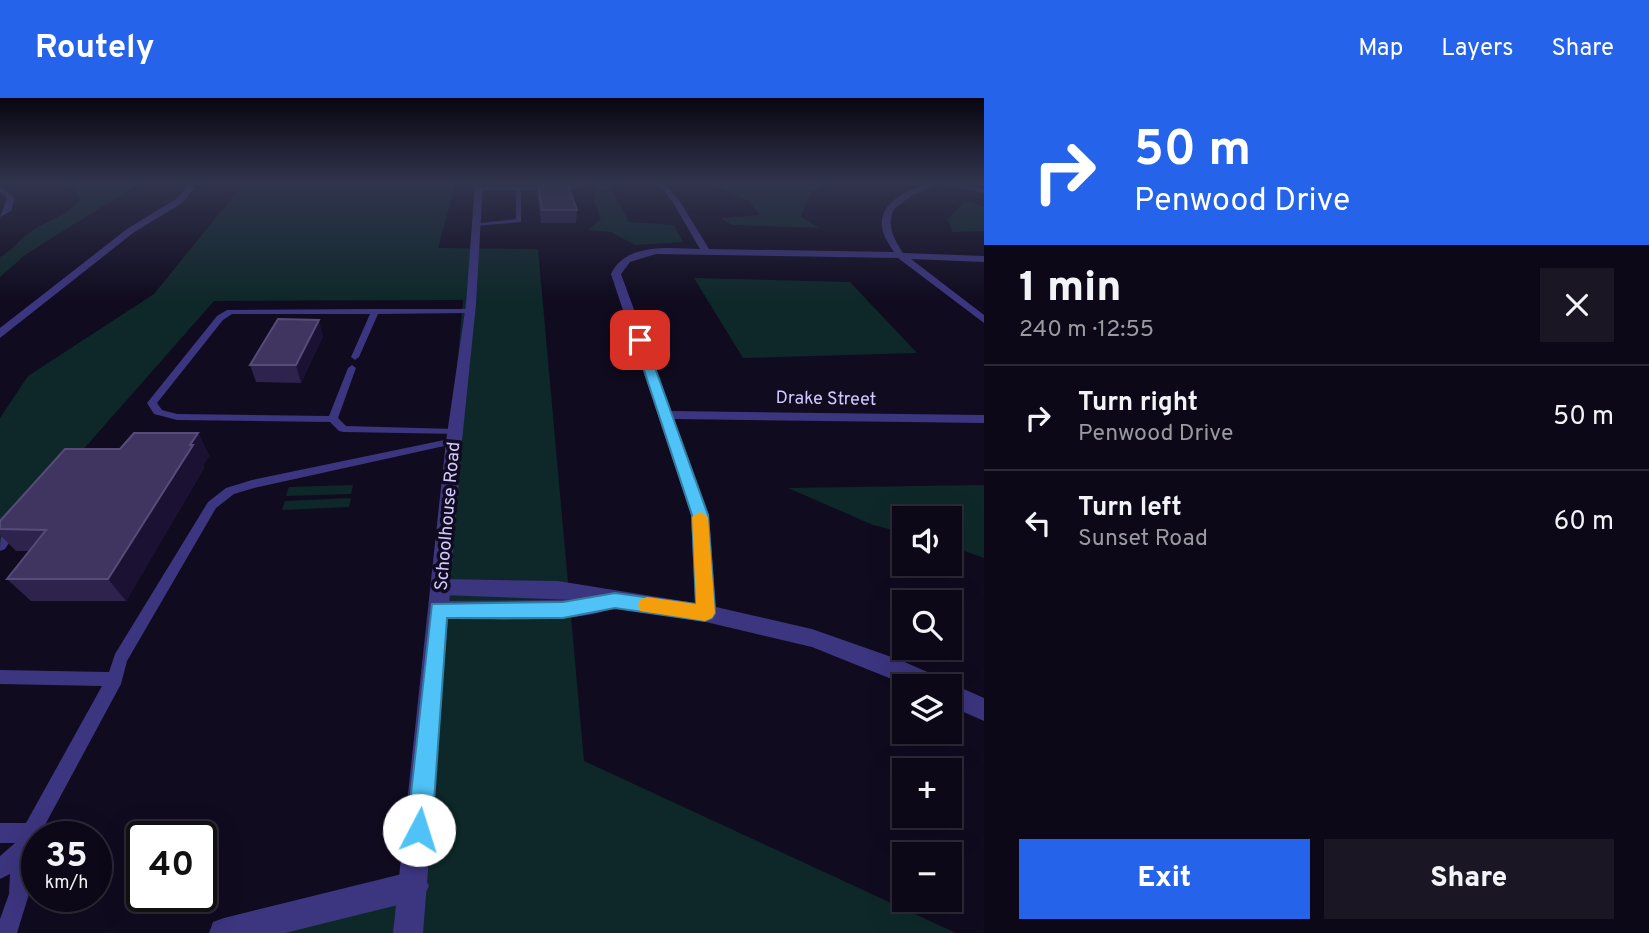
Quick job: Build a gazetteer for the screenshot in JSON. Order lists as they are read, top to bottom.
{
  "streets": {
    "street": ["Drake Street", "Schoolhouse Road"]
  },
  "page": {
    "header": "Routely",
    "nav": ["Map", "Layers", "Share"],
    "turn": ["50 m", "Penwood Drive"],
    "heading": ["1 min", "240 m · 12:55"],
    "list": [
      {
        "name": "Turn right",
        "note": "Penwood Drive",
        "value": "50 m"
      },
      {
        "name": "Turn left",
        "note": "Sunset Road",
        "value": "60 m"
      }
    ],
    "map_buttons": ["+", "−"],
    "speed": "35 km/h",
    "limit": "40",
    "buttons": ["Exit", "Share"]
  }
}
